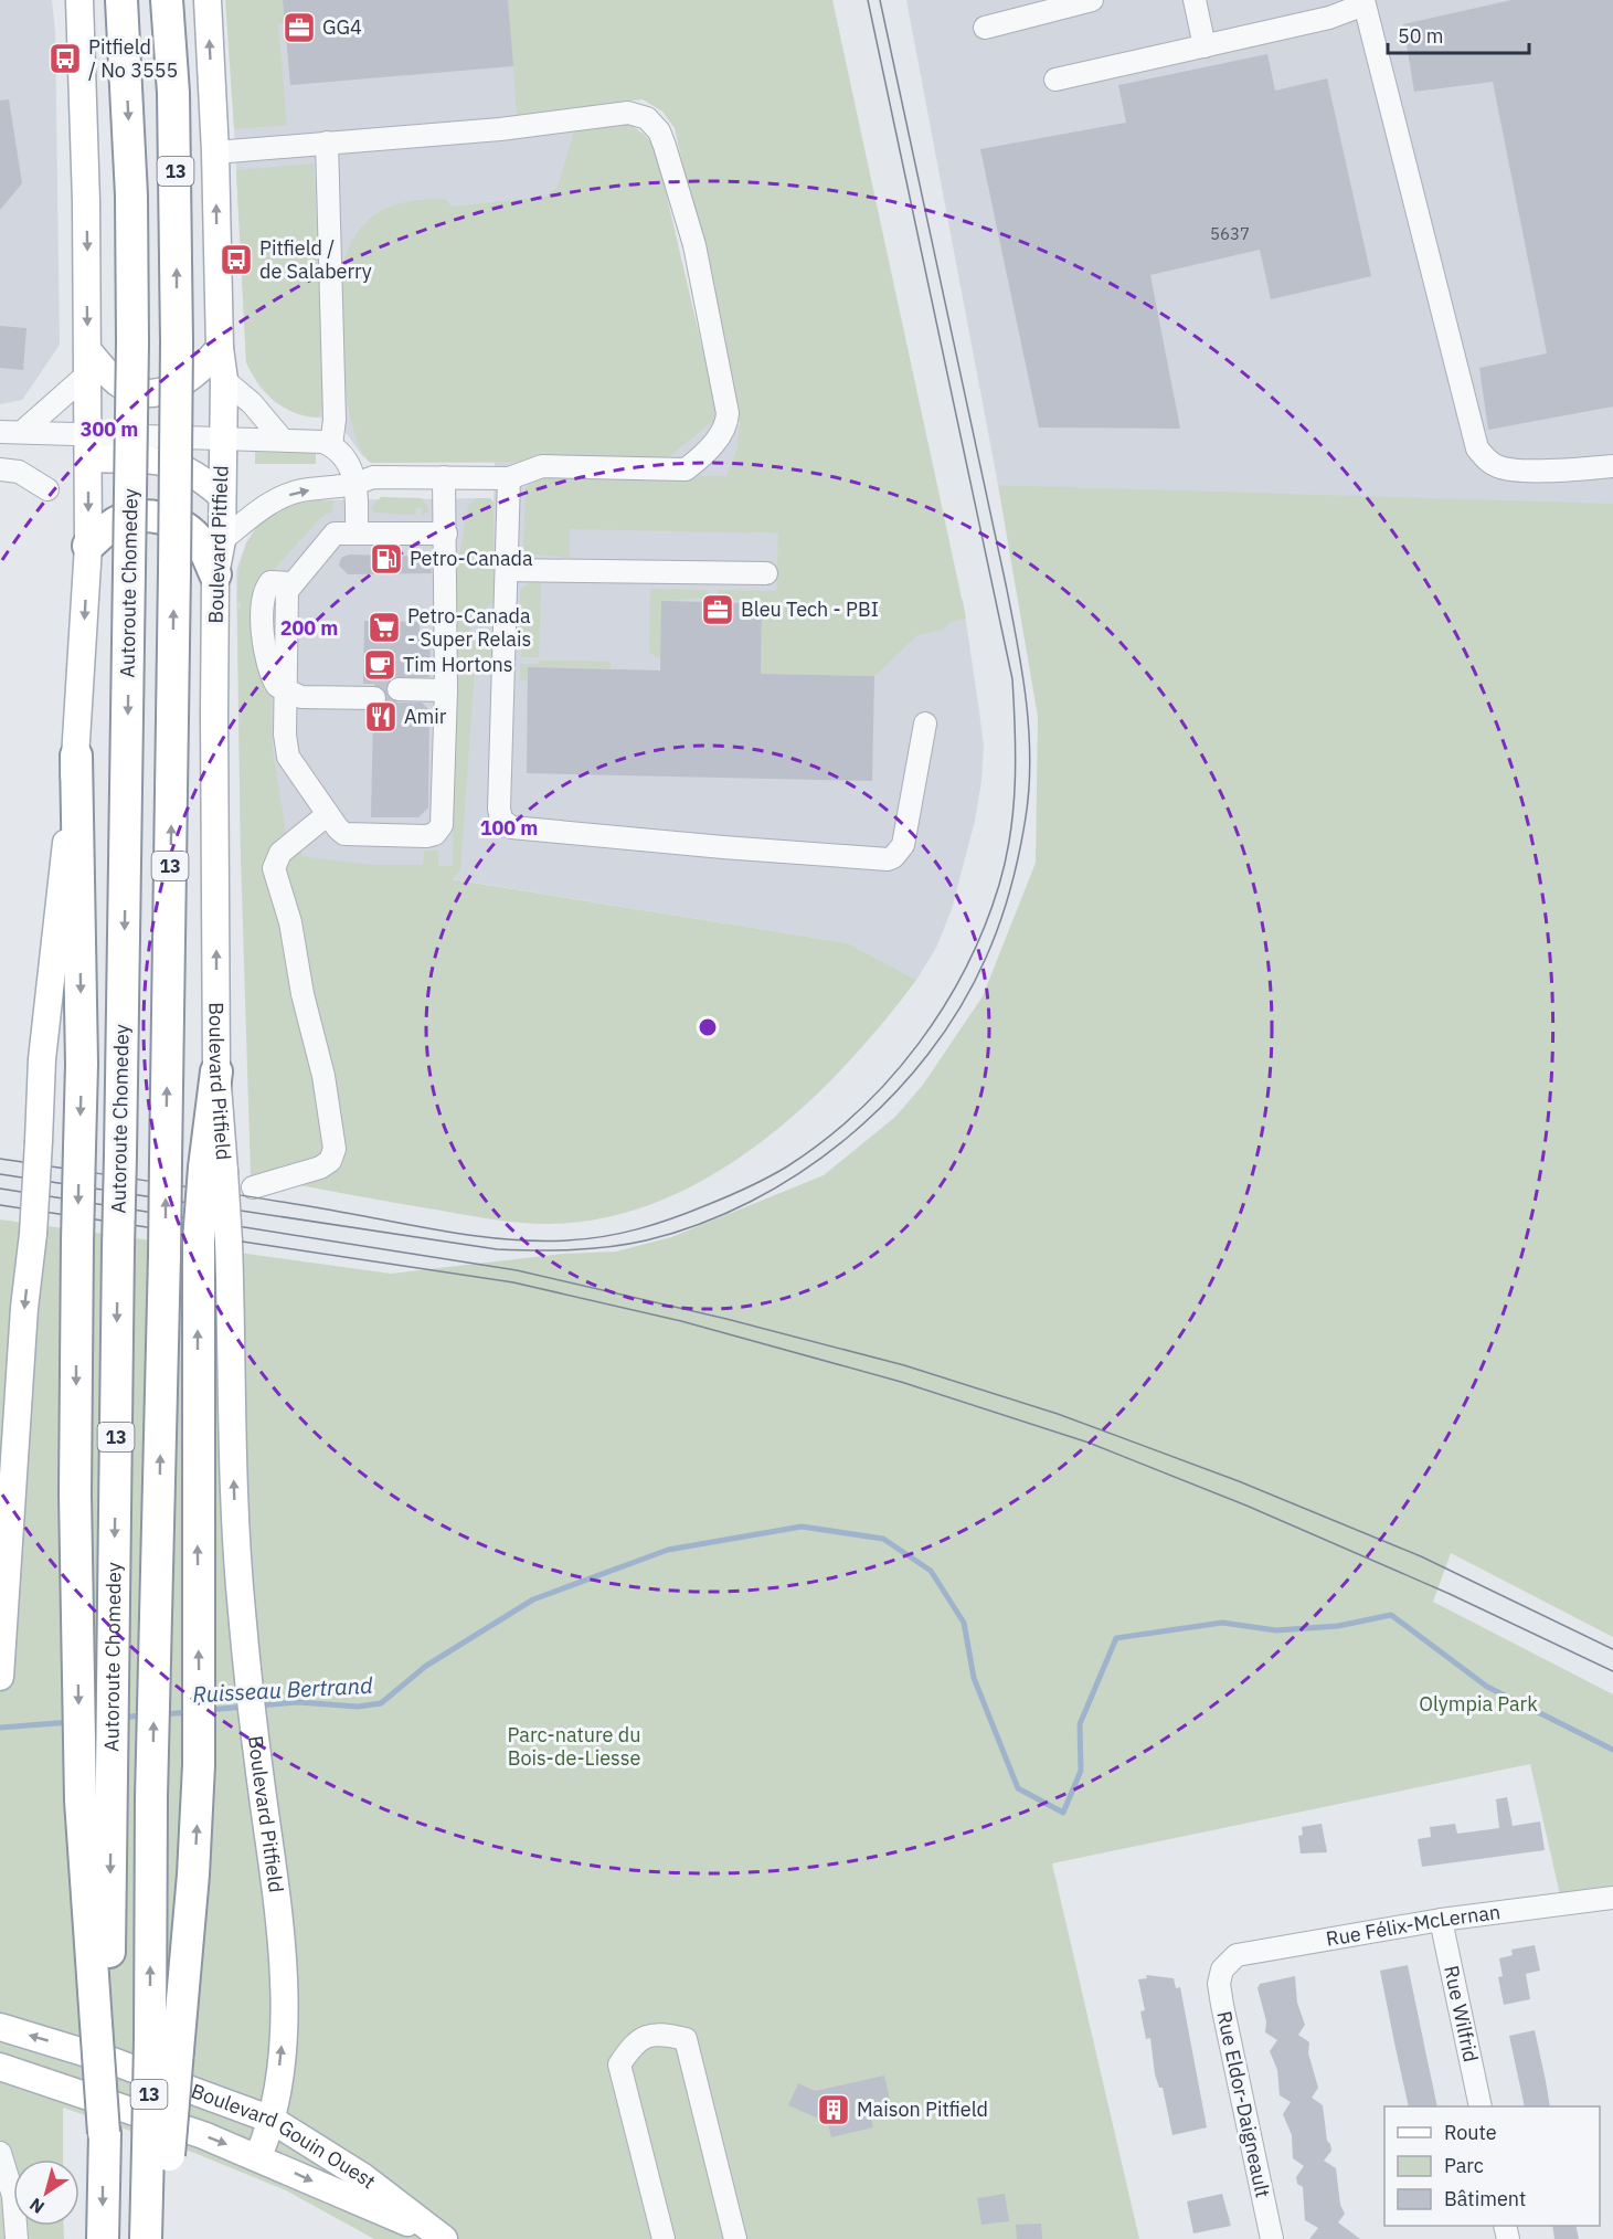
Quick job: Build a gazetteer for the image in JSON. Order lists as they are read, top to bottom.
{
  "streets": {
    "highway": ["13", "Autoroute Chomedey"],
    "main road": ["Boulevard Pitfield", "Boulevard Gouin Ouest"],
    "street": ["Rue Félix-McLernan", "Rue Wilfrid", "Rue Eldor-Daigneault"]
  },
  "crossings": [
    ["Boulevard Pitfield", "Boulevard Gouin Ouest"],
    ["Rue Félix-McLernan", "Rue Wilfrid"],
    ["Rue Félix-McLernan", "Rue Eldor-Daigneault"]
  ],
  "water": ["Ruisseau Bertrand"],
  "parks": ["Olympia Park", "Parc-nature du Bois-de-Liesse"],
  "places": {
    "office": ["GG4", "Bleu Tech - PBI"],
    "bus stop": ["Pitfield / No 3555", "Pitfield / de Salaberry"],
    "fuel station": ["Petro-Canada"],
    "supermarket": ["Petro-Canada - Super Relais"],
    "cafe": ["Tim Hortons"],
    "restaurant": ["Amir"],
    "building": ["Maison Pitfield"]
  },
  "house_numbers": ["5637"],
  "legend": ["Route", "Parc", "Bâtiment"],
  "scale_bar": "50 m",
  "north": "bottom left",
  "rings": ["300 m", "200 m", "100 m"]
}
